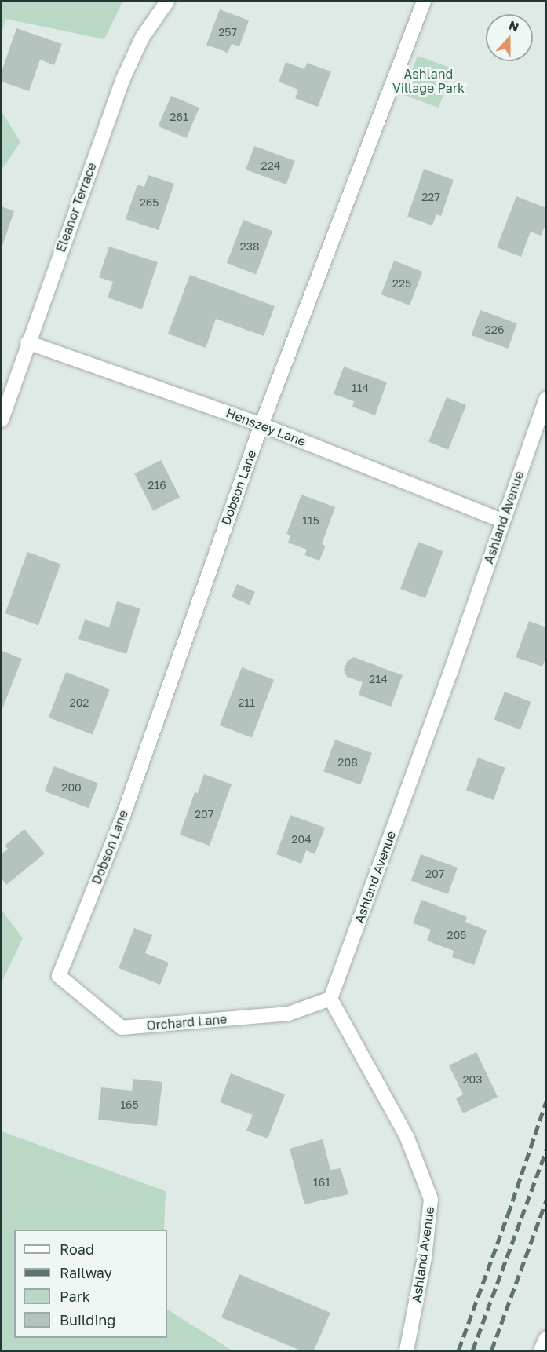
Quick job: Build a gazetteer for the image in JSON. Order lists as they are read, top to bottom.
{
  "streets": {
    "street": [
      "Eleanor Terrace",
      "Henszey Lane",
      "Dobson Lane",
      "Ashland Avenue",
      "Orchard Lane"
    ]
  },
  "crossings": [
    ["Eleanor Terrace", "Henszey Lane"],
    ["Henszey Lane", "Dobson Lane"],
    ["Henszey Lane", "Ashland Avenue"],
    ["Dobson Lane", "Orchard Lane"],
    ["Ashland Avenue", "Orchard Lane"]
  ],
  "parks": ["Ashland Village Park"],
  "house_numbers": [
    "257",
    "261",
    "224",
    "227",
    "265",
    "238",
    "225",
    "226",
    "114",
    "216",
    "115",
    "214",
    "202",
    "211",
    "208",
    "200",
    "207",
    "204",
    "207",
    "205",
    "203",
    "165",
    "161"
  ],
  "legend": [
    "Road",
    "Railway",
    "Park",
    "Building"
  ],
  "north": "top"
}
